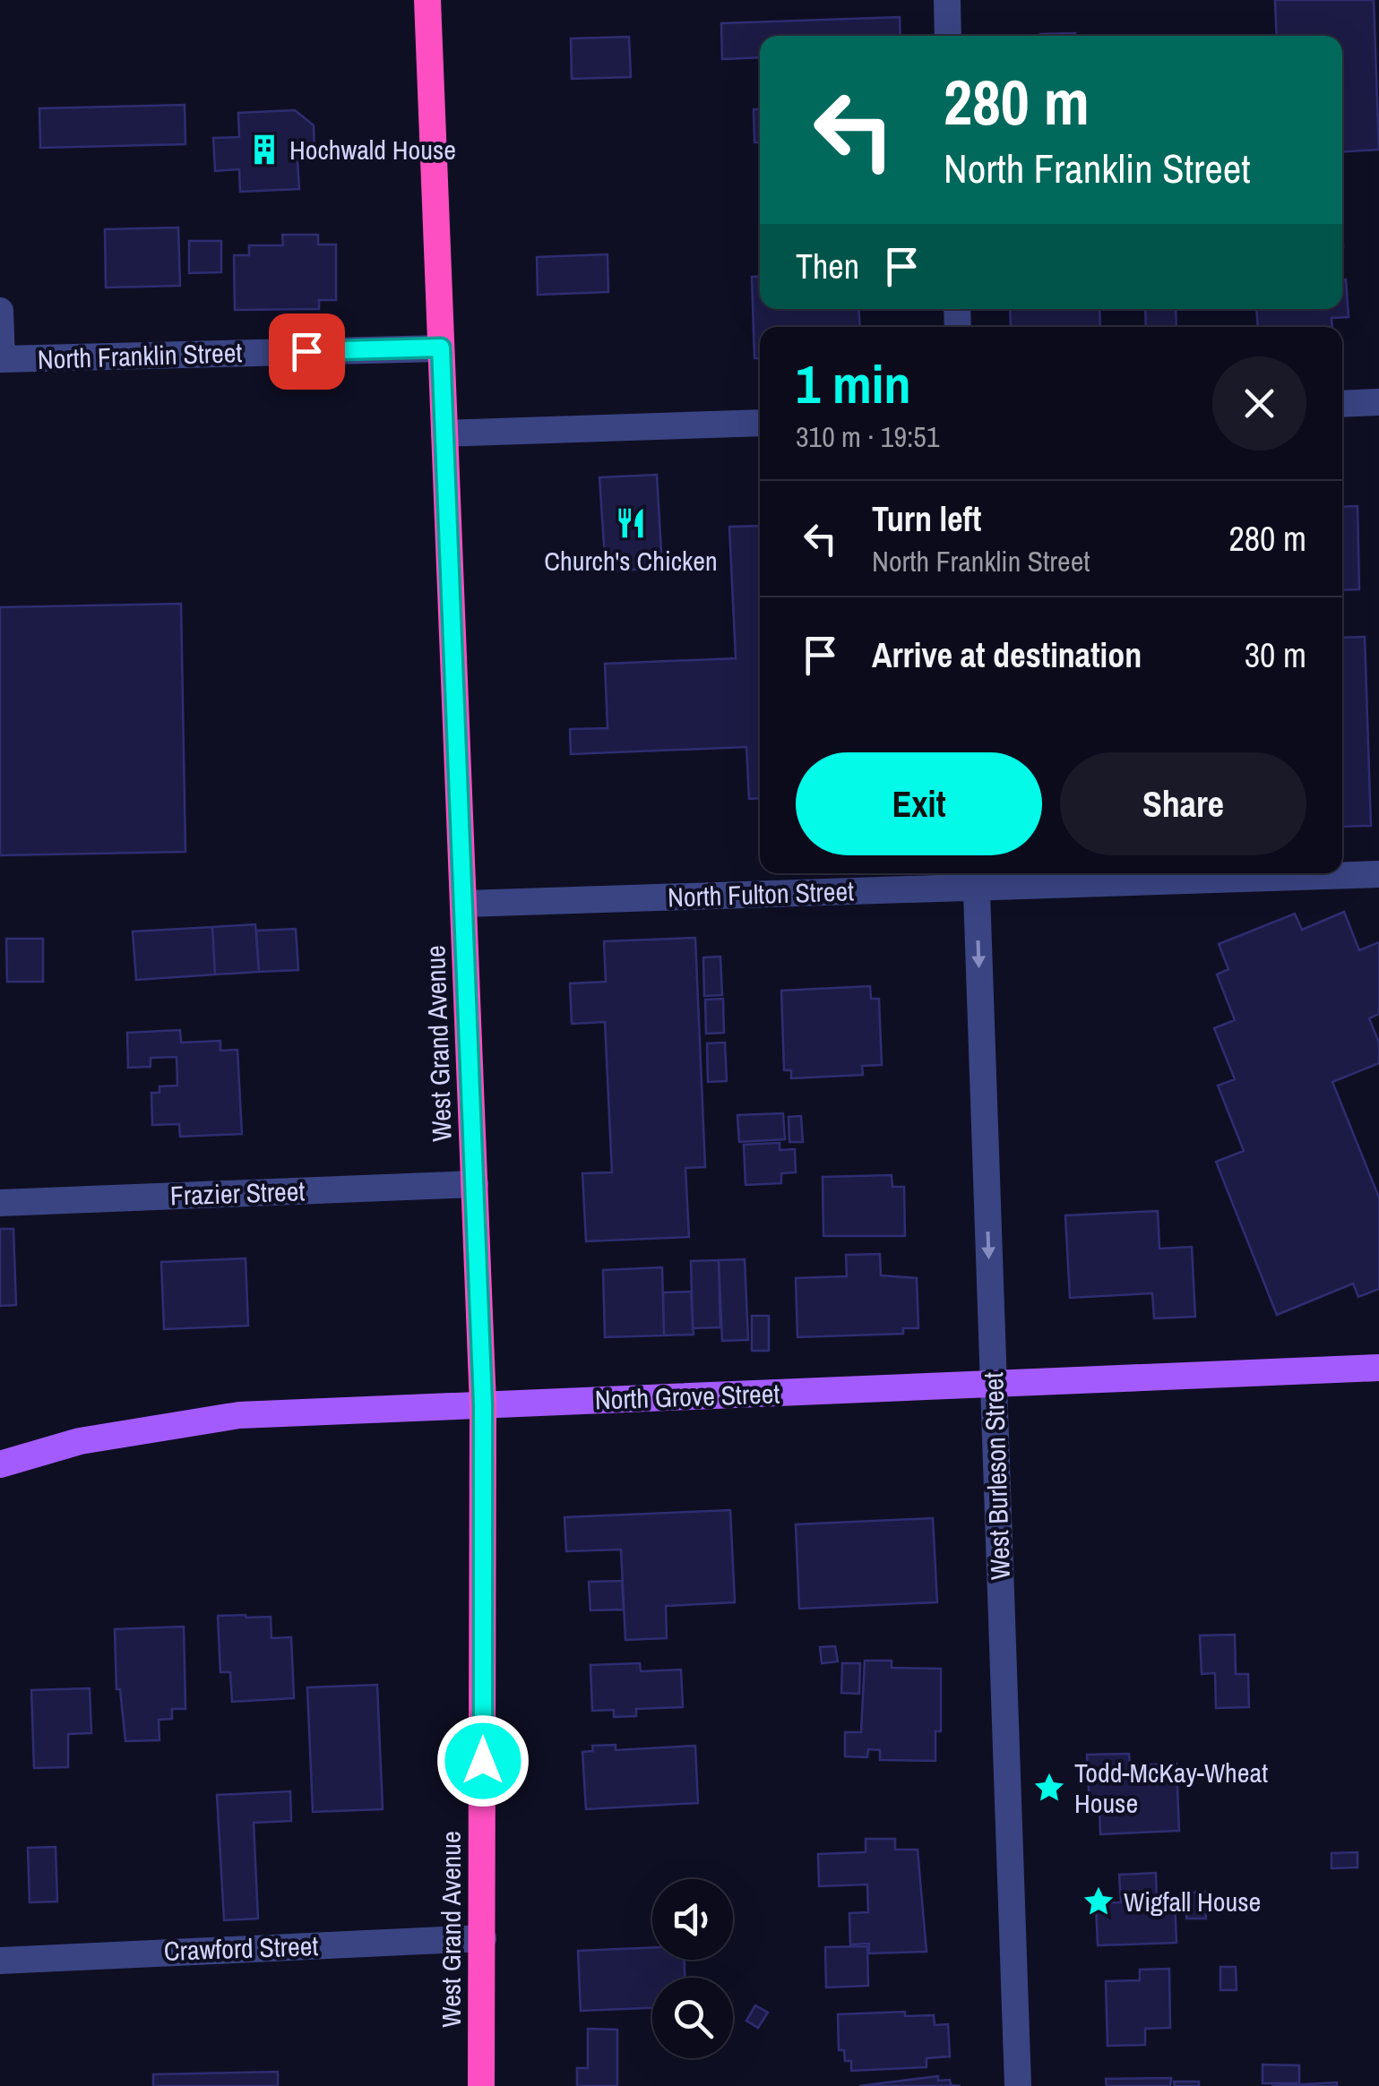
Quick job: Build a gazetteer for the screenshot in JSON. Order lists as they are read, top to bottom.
{
  "streets": {
    "highway": ["West Grand Avenue"],
    "main road": ["North Grove Street"],
    "street": [
      "North Franklin Street",
      "North Fulton Street",
      "Frazier Street",
      "West Burleson Street",
      "Crawford Street"
    ]
  },
  "crossings": [
    ["North Franklin Street", "West Grand Avenue"],
    ["North Fulton Street", "West Grand Avenue"],
    ["North Fulton Street", "West Burleson Street"],
    ["West Grand Avenue", "Frazier Street"],
    ["West Grand Avenue", "North Grove Street"],
    ["West Grand Avenue", "Crawford Street"],
    ["North Grove Street", "West Burleson Street"]
  ],
  "one_way": ["West Burleson Street"],
  "places": {
    "building": ["Hochwald House"],
    "restaurant": ["Church's Chicken"],
    "place": ["Todd-McKay-Wheat House", "Wigfall House"]
  },
  "page": {
    "turn": ["280 m", "North Franklin Street"],
    "then": "Then",
    "heading": ["1 min", "310 m · 19:51"],
    "list": [
      {
        "name": "Turn left",
        "note": "North Franklin Street",
        "value": "280 m"
      },
      {
        "name": "Arrive at destination",
        "value": "30 m"
      }
    ],
    "buttons": ["Exit", "Share"]
  }
}
